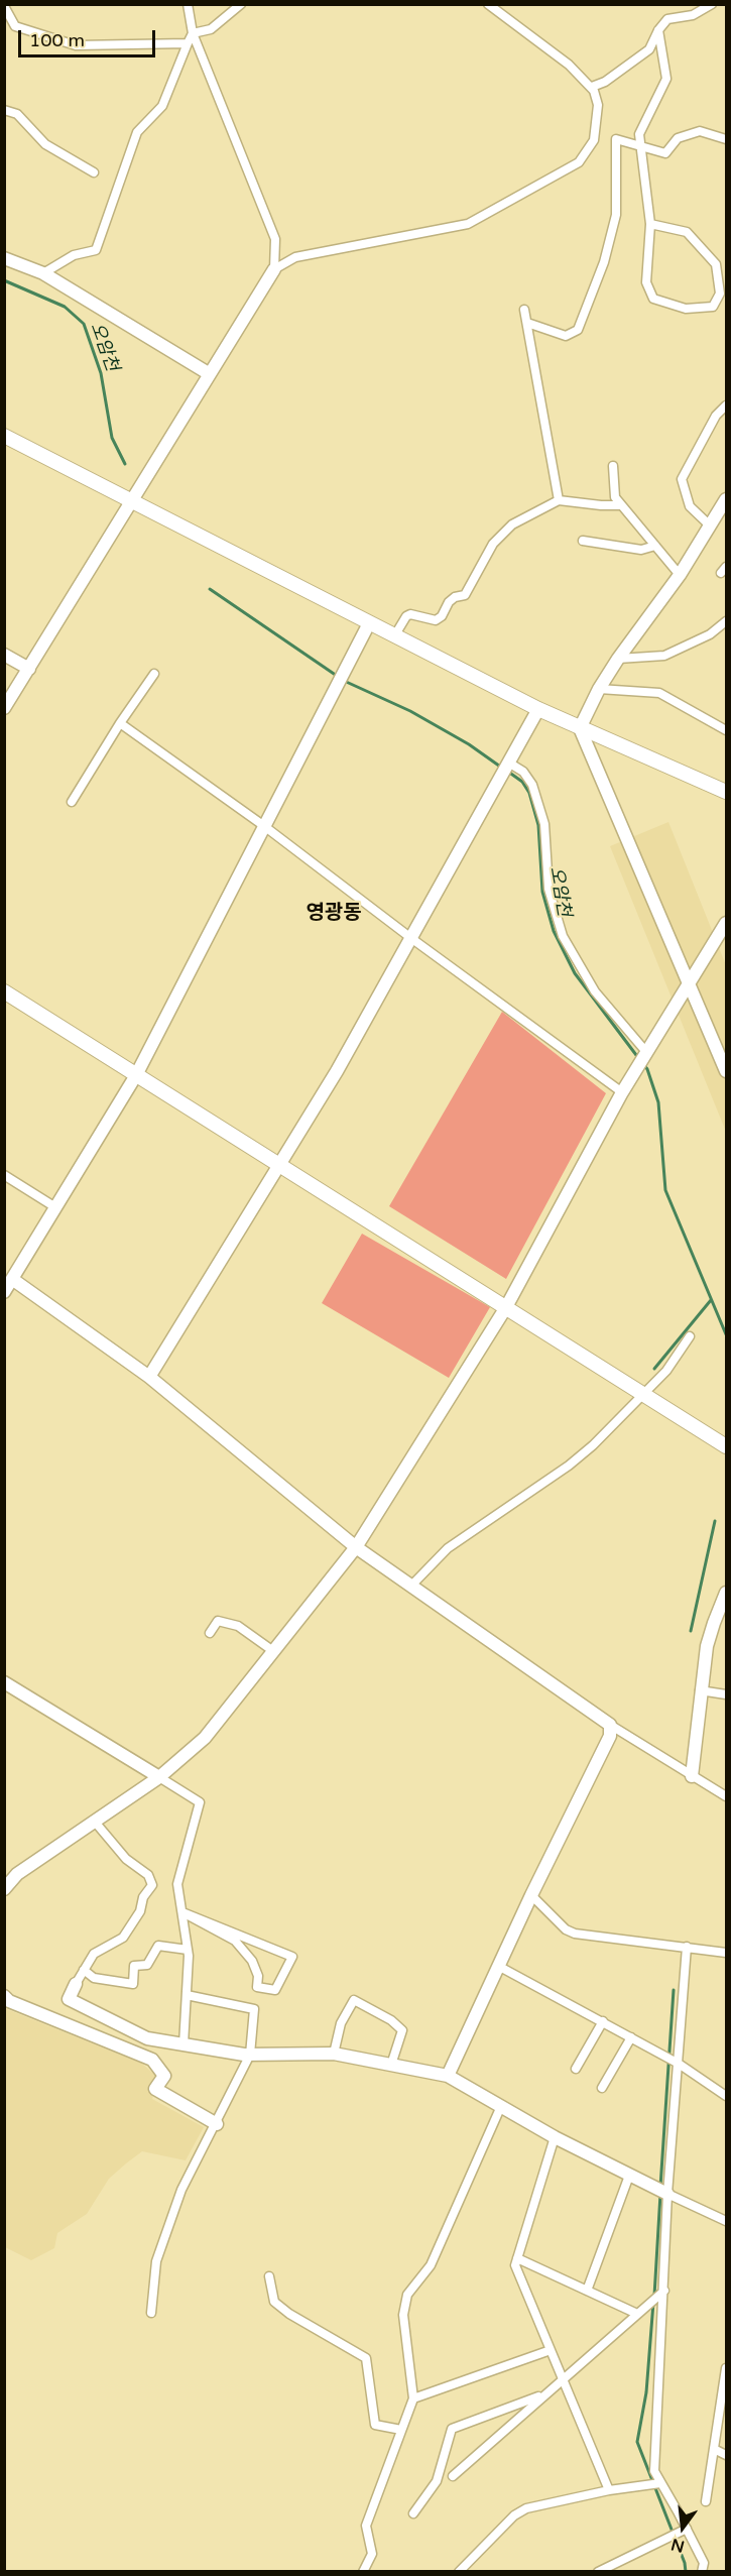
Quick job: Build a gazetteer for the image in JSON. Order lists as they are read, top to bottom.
{
  "districts": ["영광동"],
  "water": ["오암천"],
  "scale_bar": "100 m",
  "north": "bottom"
}
